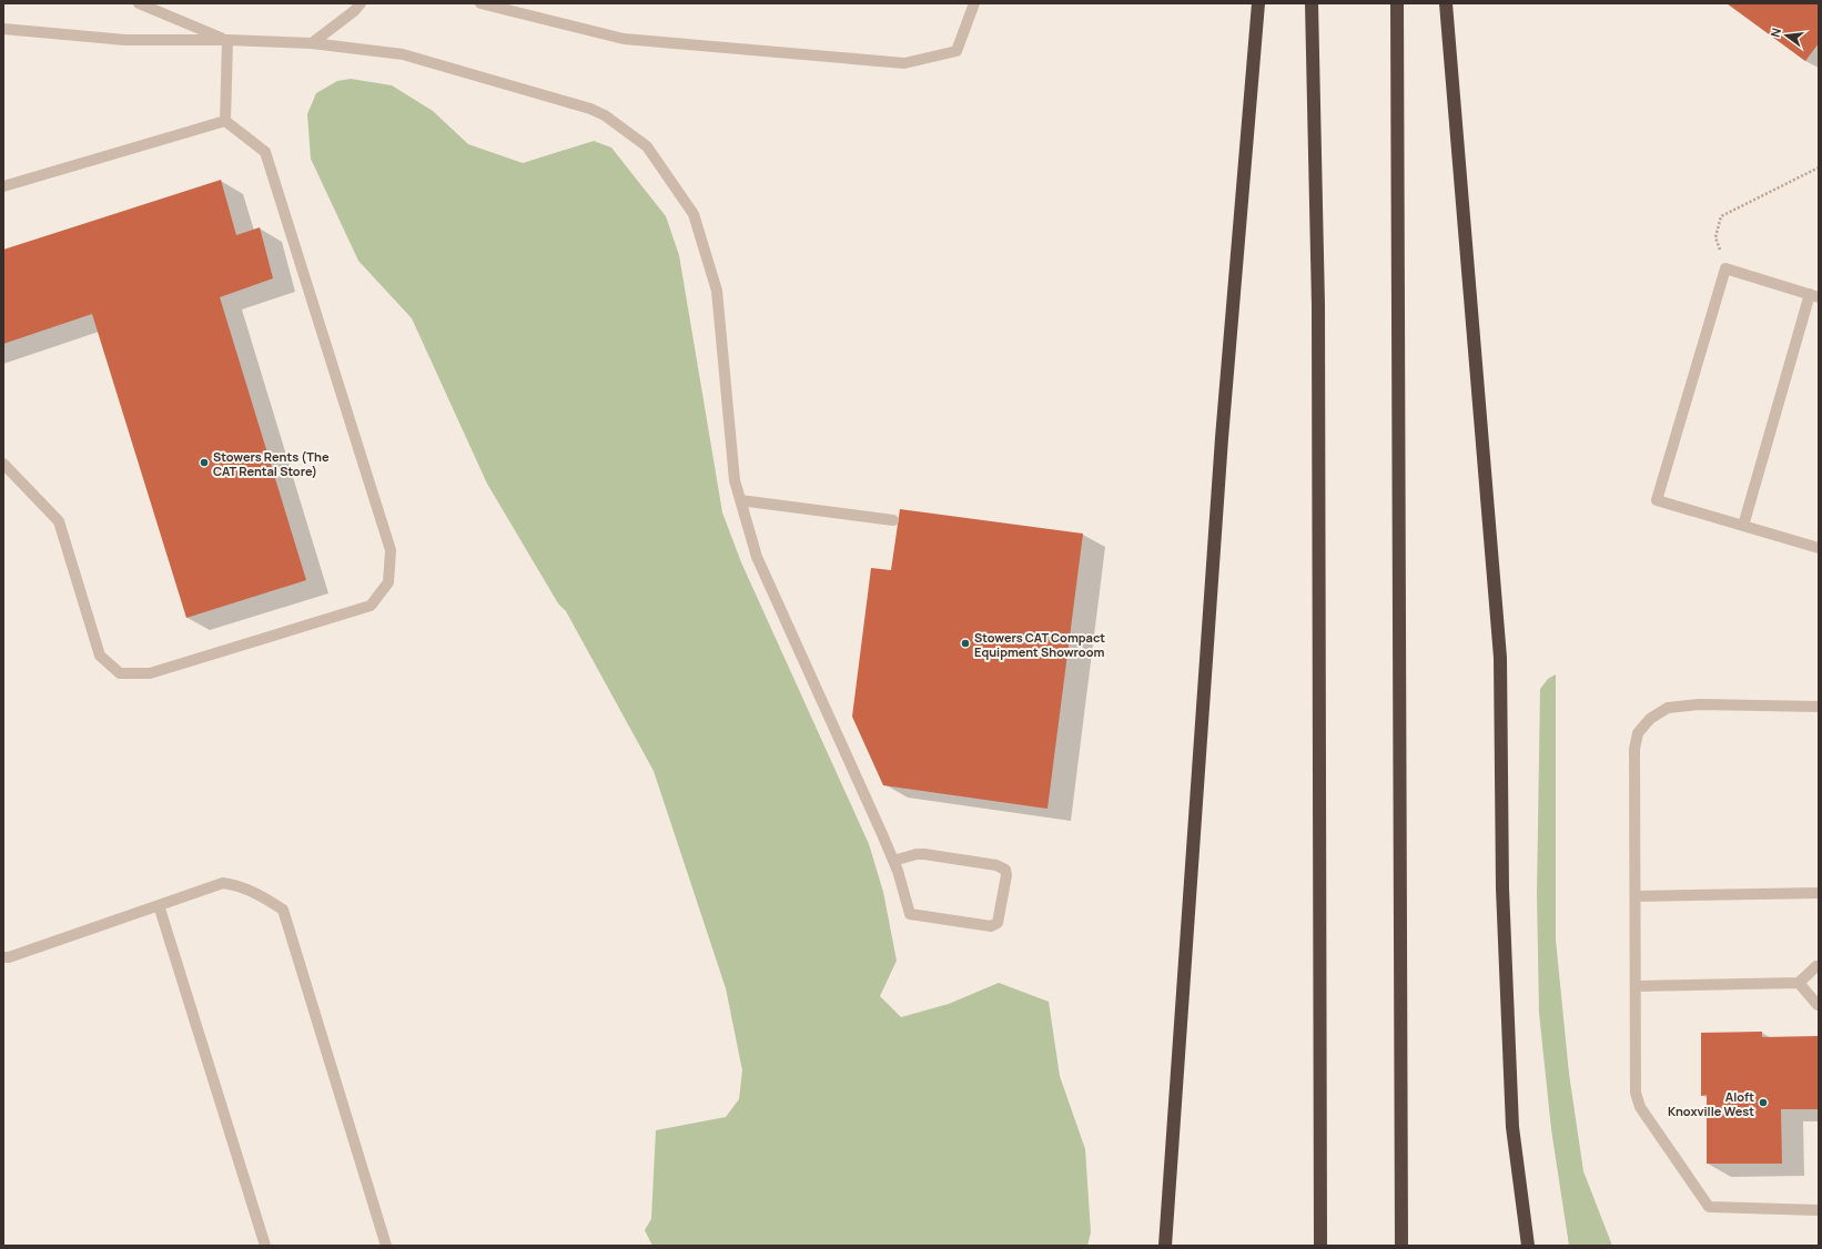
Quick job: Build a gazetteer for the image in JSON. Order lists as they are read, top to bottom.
{
  "places": ["Stowers Rents (The CAT Rental Store)", "Stowers CAT Compact Equipment Showroom", "Aloft Knoxville West"],
  "north": "left"
}
